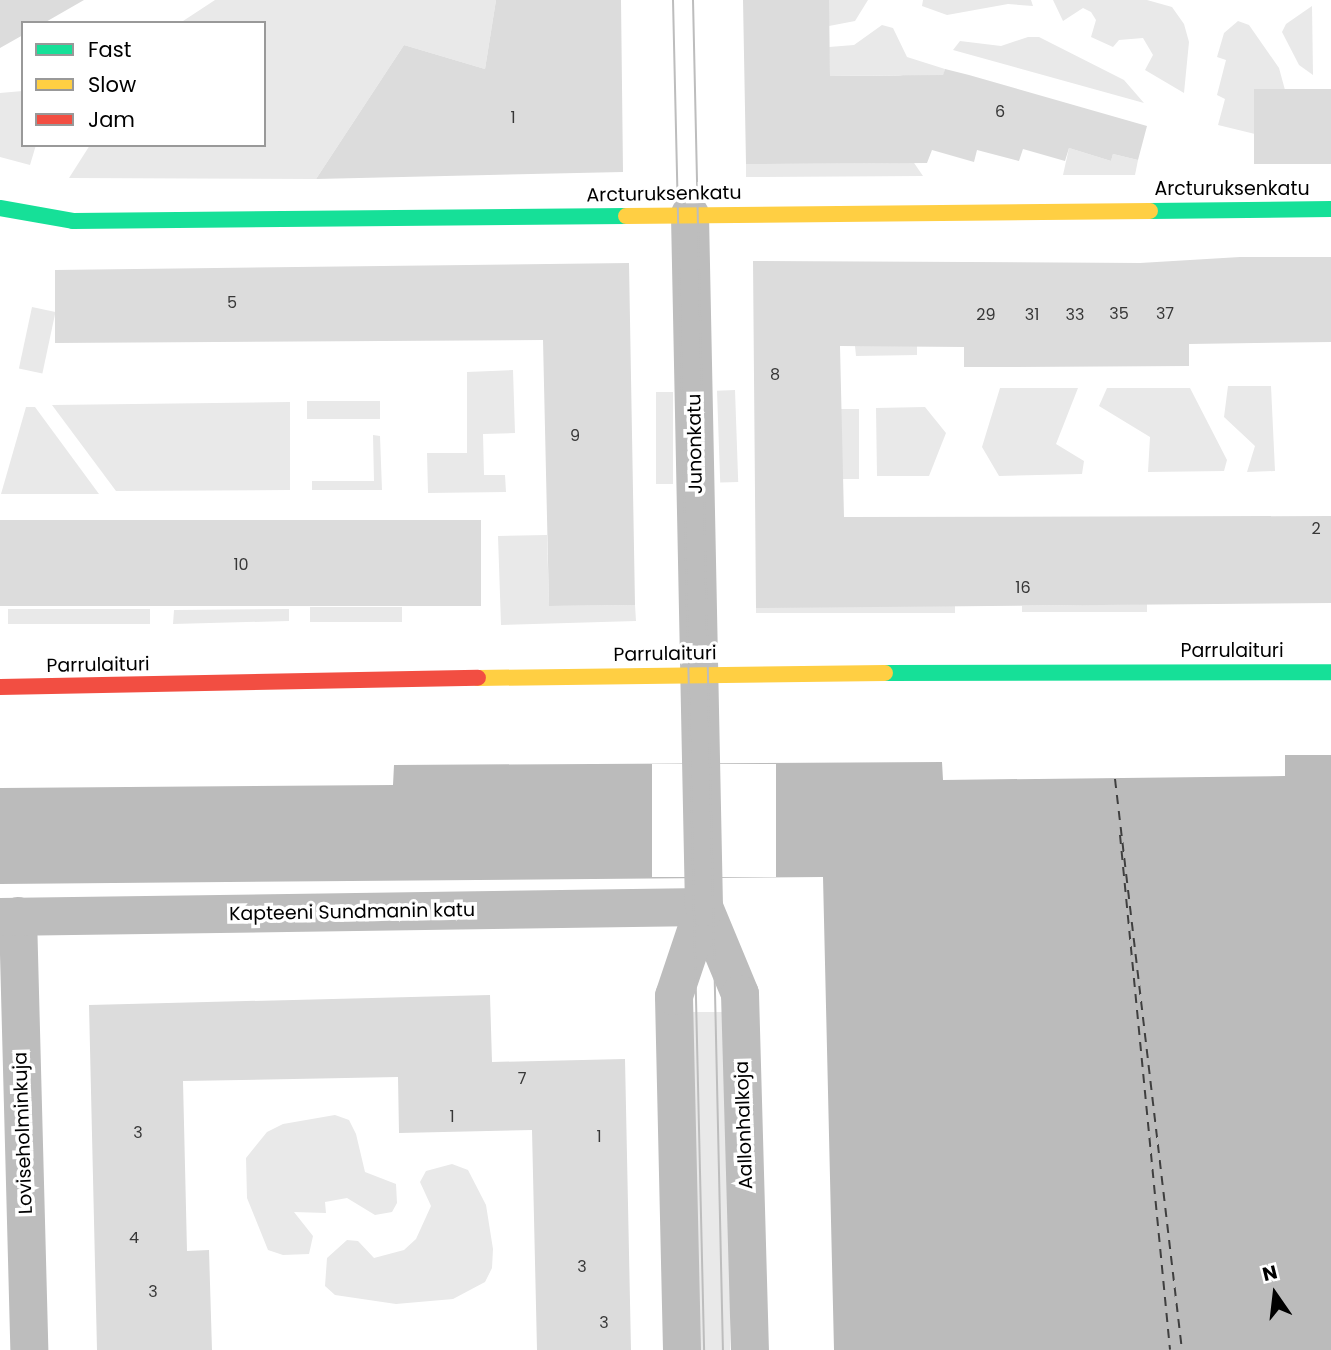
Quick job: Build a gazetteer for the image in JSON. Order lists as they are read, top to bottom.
{
  "streets": {
    "street": [
      "Arcturuksenkatu",
      "Junonkatu",
      "Parrulaituri",
      "Kapteeni Sundmanin katu",
      "Aallonhalkoja",
      "Loviseholminkuja"
    ]
  },
  "crossings": [
    ["Arcturuksenkatu", "Junonkatu"],
    ["Junonkatu", "Parrulaituri"],
    ["Junonkatu", "Aallonhalkoja"],
    ["Parrulaituri", "Aallonhalkoja"],
    ["Kapteeni Sundmanin katu", "Aallonhalkoja"],
    ["Kapteeni Sundmanin katu", "Loviseholminkuja"]
  ],
  "house_numbers": [
    "6",
    "1",
    "5",
    "35",
    "37",
    "29",
    "31",
    "33",
    "8",
    "9",
    "2",
    "10",
    "16",
    "7",
    "1",
    "3",
    "1",
    "4",
    "3",
    "3",
    "3"
  ],
  "legend": ["Fast", "Slow", "Jam"],
  "north": "top"
}
